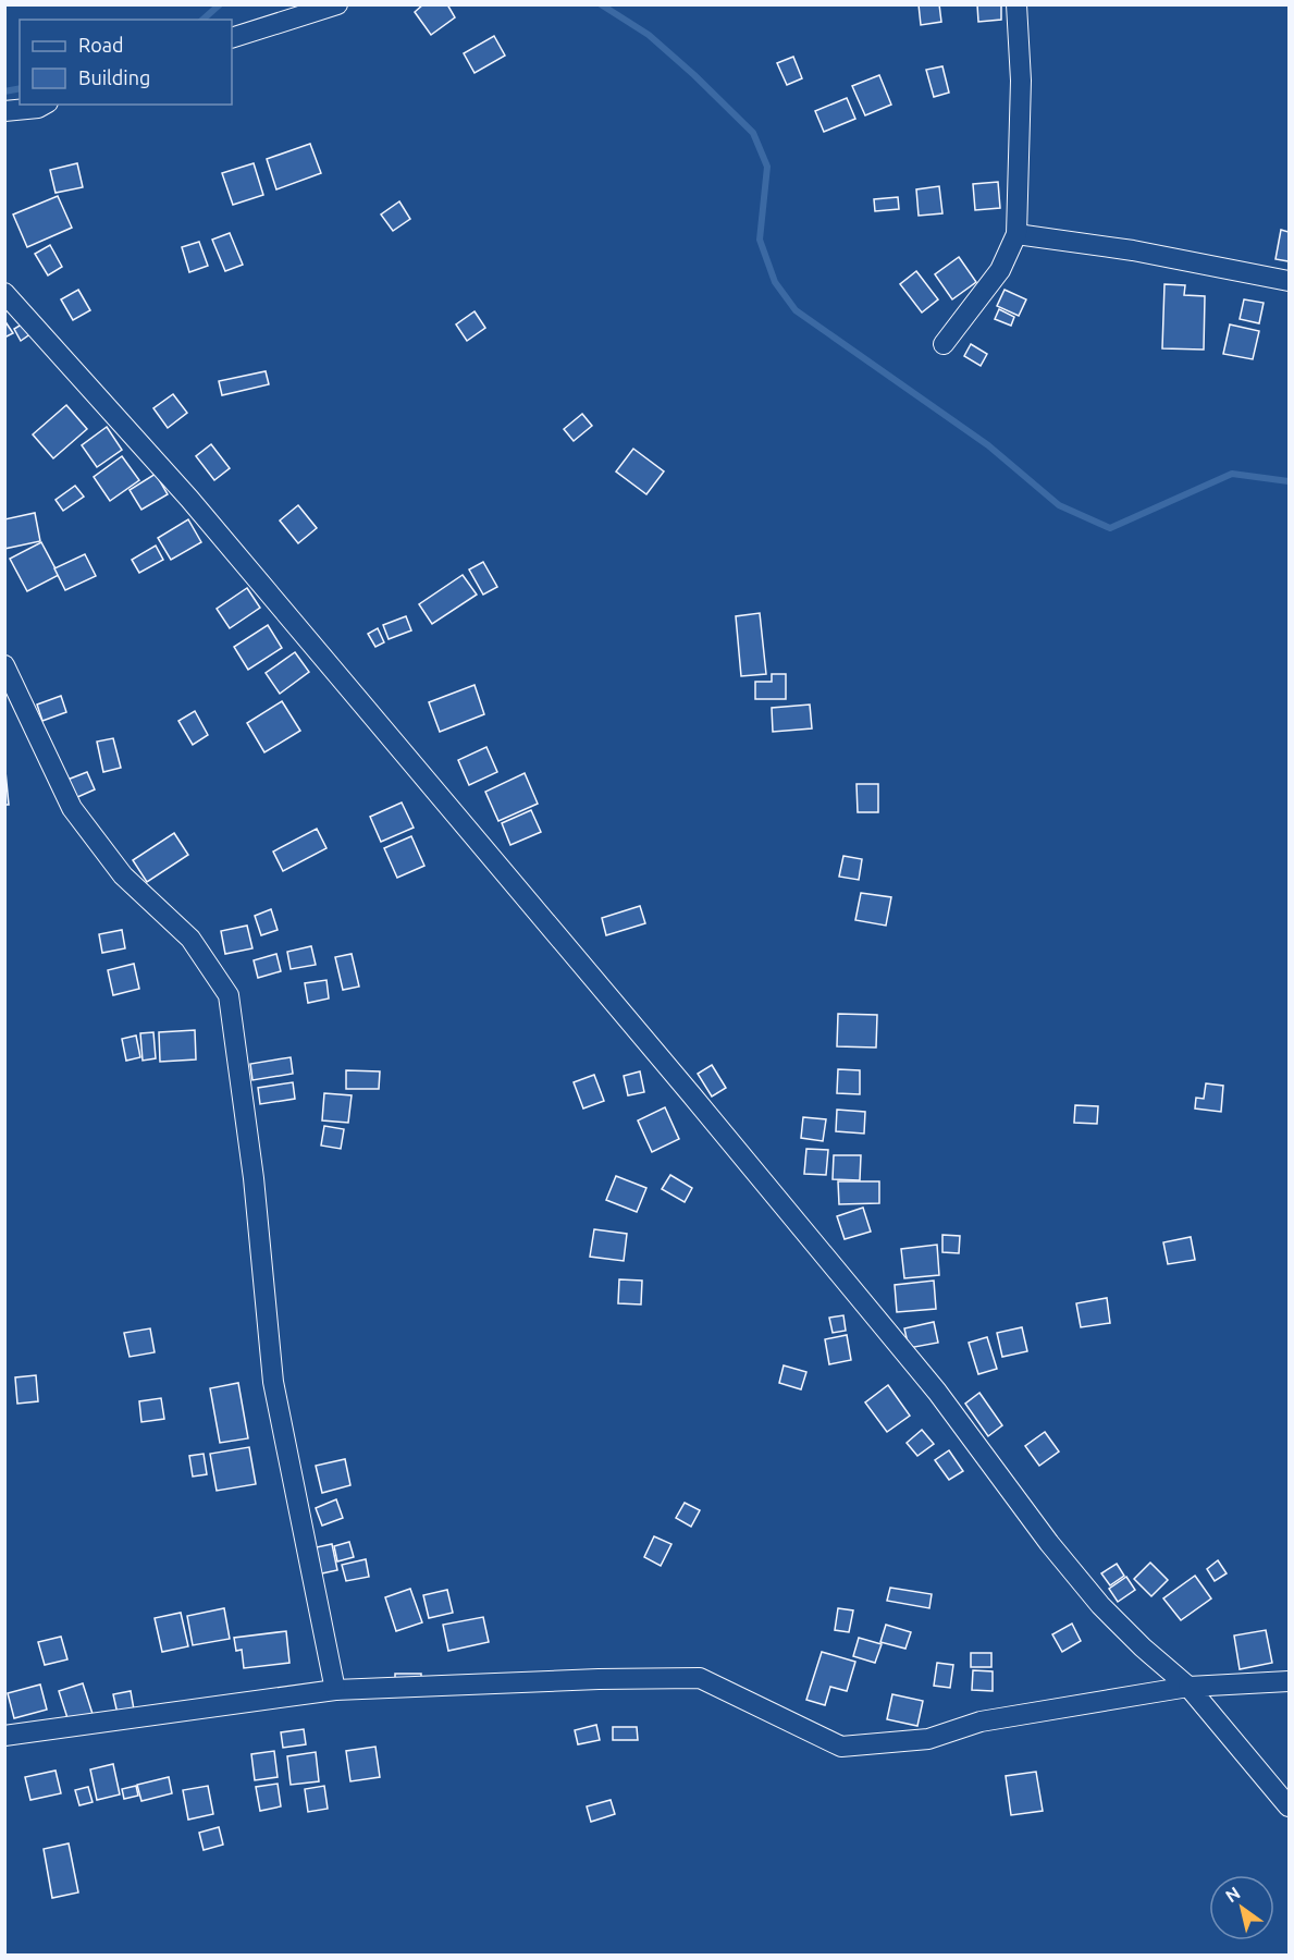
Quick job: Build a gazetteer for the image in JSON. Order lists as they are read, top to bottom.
{
  "legend": ["Road", "Building"],
  "north": "top left"
}
